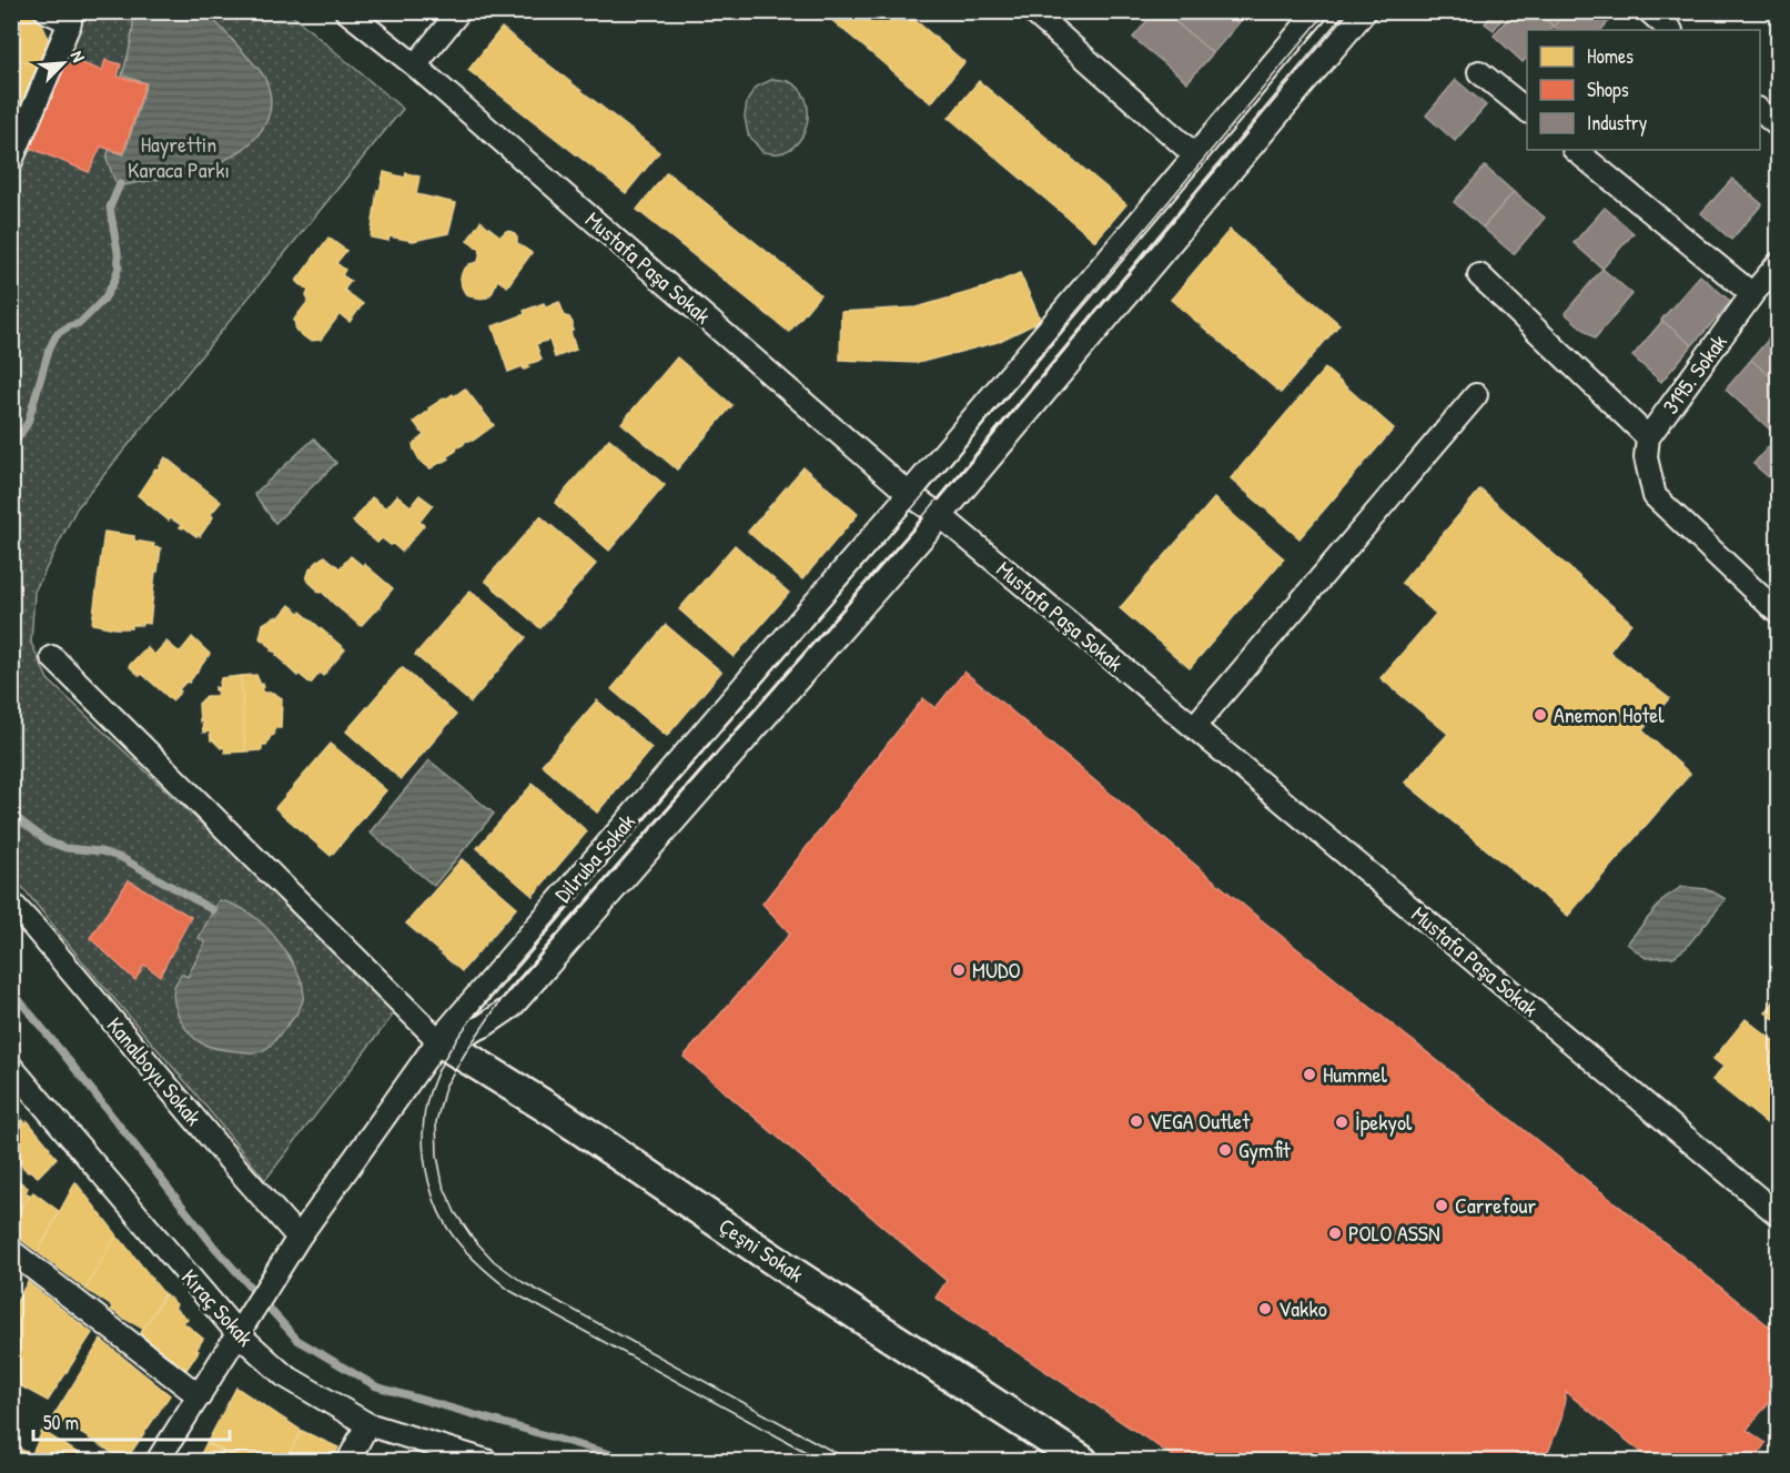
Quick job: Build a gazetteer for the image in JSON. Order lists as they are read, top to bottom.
{
  "streets": {
    "street": [
      "Mustafa Paşa Sokak",
      "3195. Sokak",
      "Dilruba Sokak",
      "Kanalboyu Sokak",
      "Çeşni Sokak",
      "Kıraç Sokak"
    ]
  },
  "crossings": [
    ["Mustafa Paşa Sokak", "Dilruba Sokak"],
    ["Dilruba Sokak", "Kanalboyu Sokak"],
    ["Dilruba Sokak", "Çeşni Sokak"],
    ["Dilruba Sokak", "Kıraç Sokak"]
  ],
  "parks": ["Hayrettin Karaca Parkı"],
  "places": [
    "Anemon Hotel",
    "MUDO",
    "Hummel",
    "VEGA Outlet",
    "İpekyol",
    "Gymfit",
    "Carrefour",
    "POLO ASSN",
    "Vakko"
  ],
  "legend": ["Homes", "Shops", "Industry"],
  "scale_bar": "50 m",
  "north": "top right"
}
